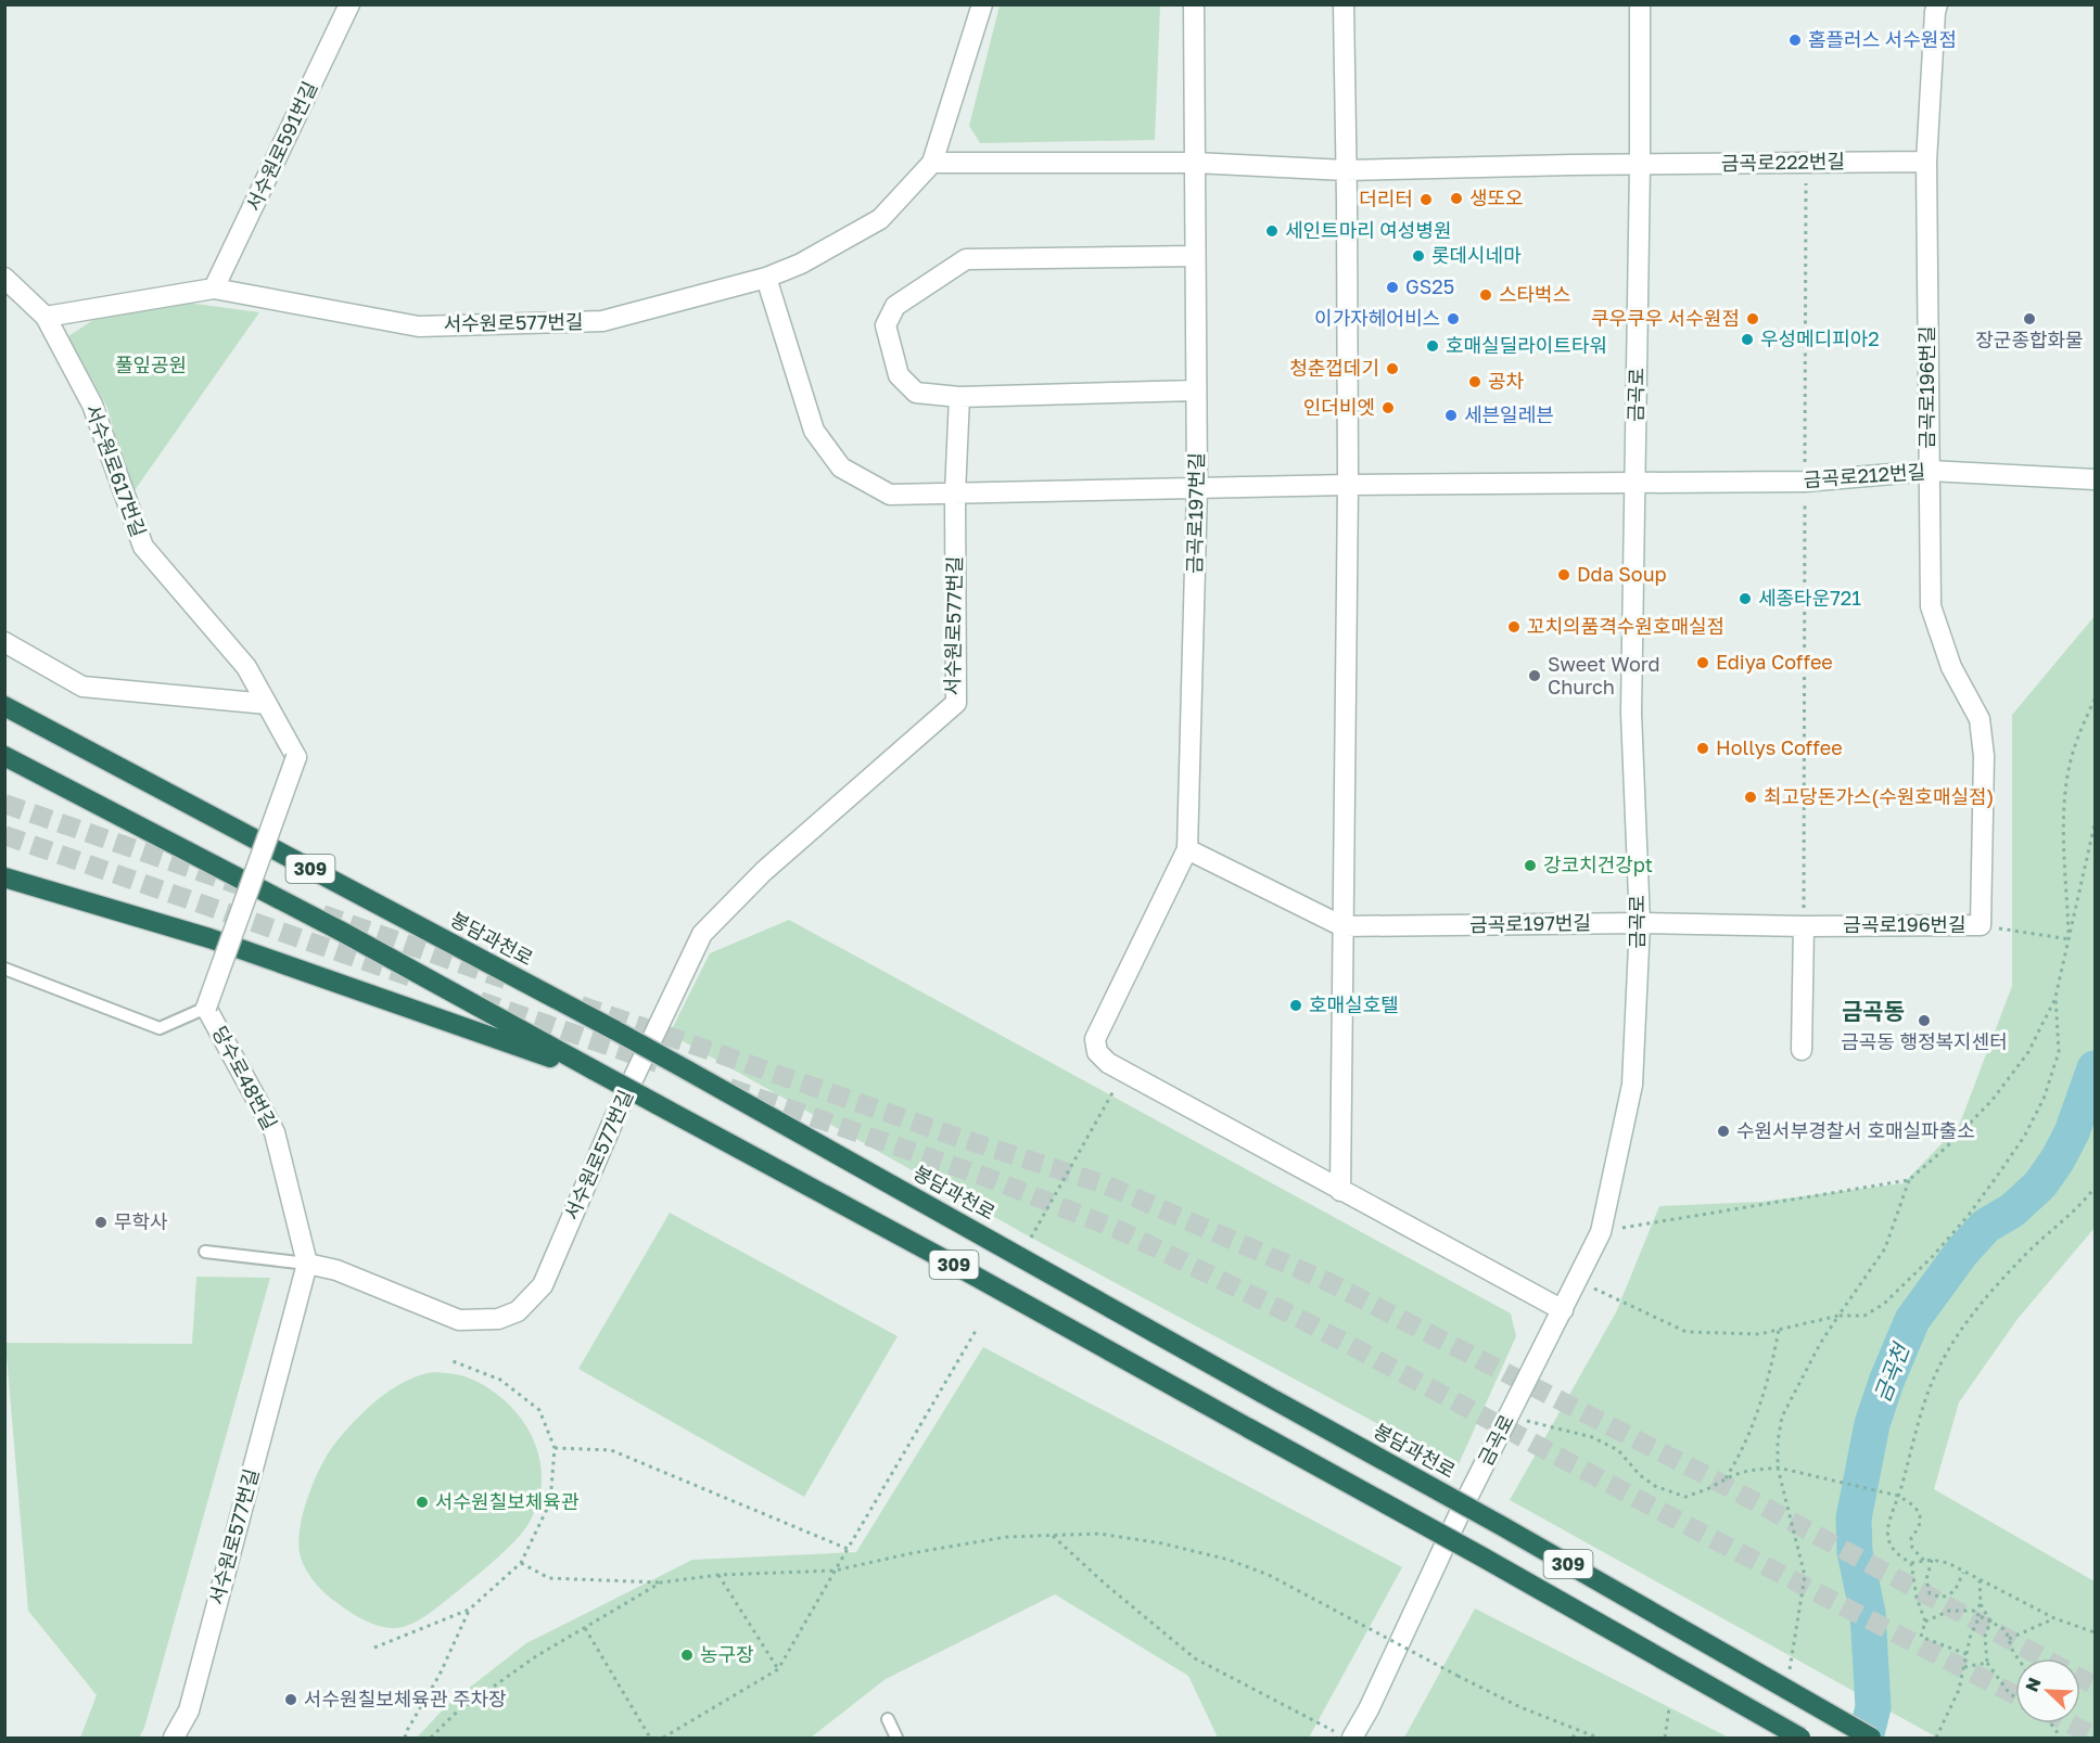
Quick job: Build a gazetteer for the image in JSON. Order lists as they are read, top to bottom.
{
  "streets": {
    "highway": ["309", "봉담과천로"],
    "street": [
      "서수원로591번길",
      "금곡로222번길",
      "서수원로577번길",
      "금곡로196번길",
      "금곡로",
      "서수원로617번길",
      "금곡로212번길",
      "금곡로197번길",
      "당수로48번길"
    ]
  },
  "crossings": [
    ["서수원로591번길", "서수원로577번길"],
    ["금곡로222번길", "서수원로577번길"],
    ["금곡로222번길", "금곡로196번길"],
    ["금곡로222번길", "금곡로"],
    ["금곡로222번길", "금곡로197번길"],
    ["서수원로577번길", "서수원로617번길"],
    ["서수원로577번길", "금곡로212번길"],
    ["서수원로577번길", "당수로48번길"],
    ["금곡로196번길", "금곡로"],
    ["금곡로196번길", "금곡로212번길"],
    ["금곡로196번길", "금곡로197번길"],
    ["금곡로", "금곡로212번길"],
    ["금곡로", "금곡로197번길"],
    ["서수원로617번길", "당수로48번길"],
    ["금곡로212번길", "금곡로197번길"]
  ],
  "districts": ["금곡동"],
  "water": ["금곡천"],
  "parks": ["풀잎공원"],
  "places": [
    "홈플러스 서수원점",
    "생또오",
    "더리터",
    "세인트마리 여성병원",
    "롯데시네마",
    "GS25",
    "스타벅스",
    "이가자헤어비스",
    "쿠우쿠우 서수원점",
    "장군종합화물",
    "우성메디피아2",
    "호매실딜라이트타워",
    "청춘껍데기",
    "공차",
    "인더비엣",
    "세븐일레븐",
    "Dda Soup",
    "세종타운721",
    "꼬치의품격수원호매실점",
    "Ediya Coffee",
    "Sweet Word Church",
    "Hollys Coffee",
    "최고당돈가스(수원호매실점)",
    "강코치건강pt",
    "호매실호텔",
    "금곡동 행정복지센터",
    "수원서부경찰서 호매실파출소",
    "무학사",
    "서수원칠보체육관",
    "농구장",
    "서수원칠보체육관 주차장"
  ],
  "north": "top left"
}
